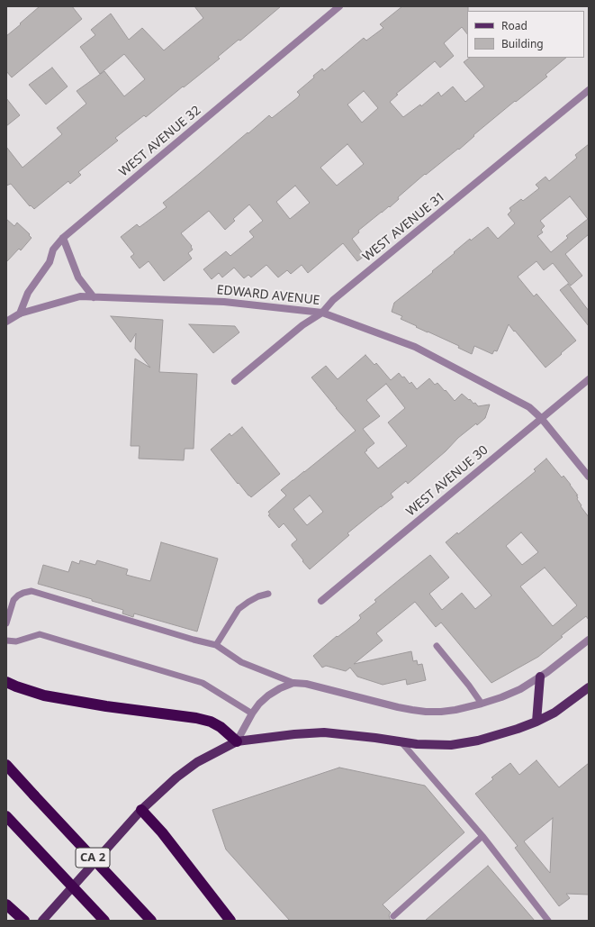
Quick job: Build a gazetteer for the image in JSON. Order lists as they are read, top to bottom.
{
  "streets": {
    "highway": ["CA 2"],
    "street": [
      "WEST AVENUE 32",
      "WEST AVENUE 31",
      "EDWARD AVENUE",
      "WEST AVENUE 30"
    ]
  },
  "crossings": [
    ["WEST AVENUE 32", "EDWARD AVENUE"],
    ["WEST AVENUE 31", "EDWARD AVENUE"],
    ["EDWARD AVENUE", "WEST AVENUE 30"]
  ],
  "legend": ["Road", "Building"]
}
